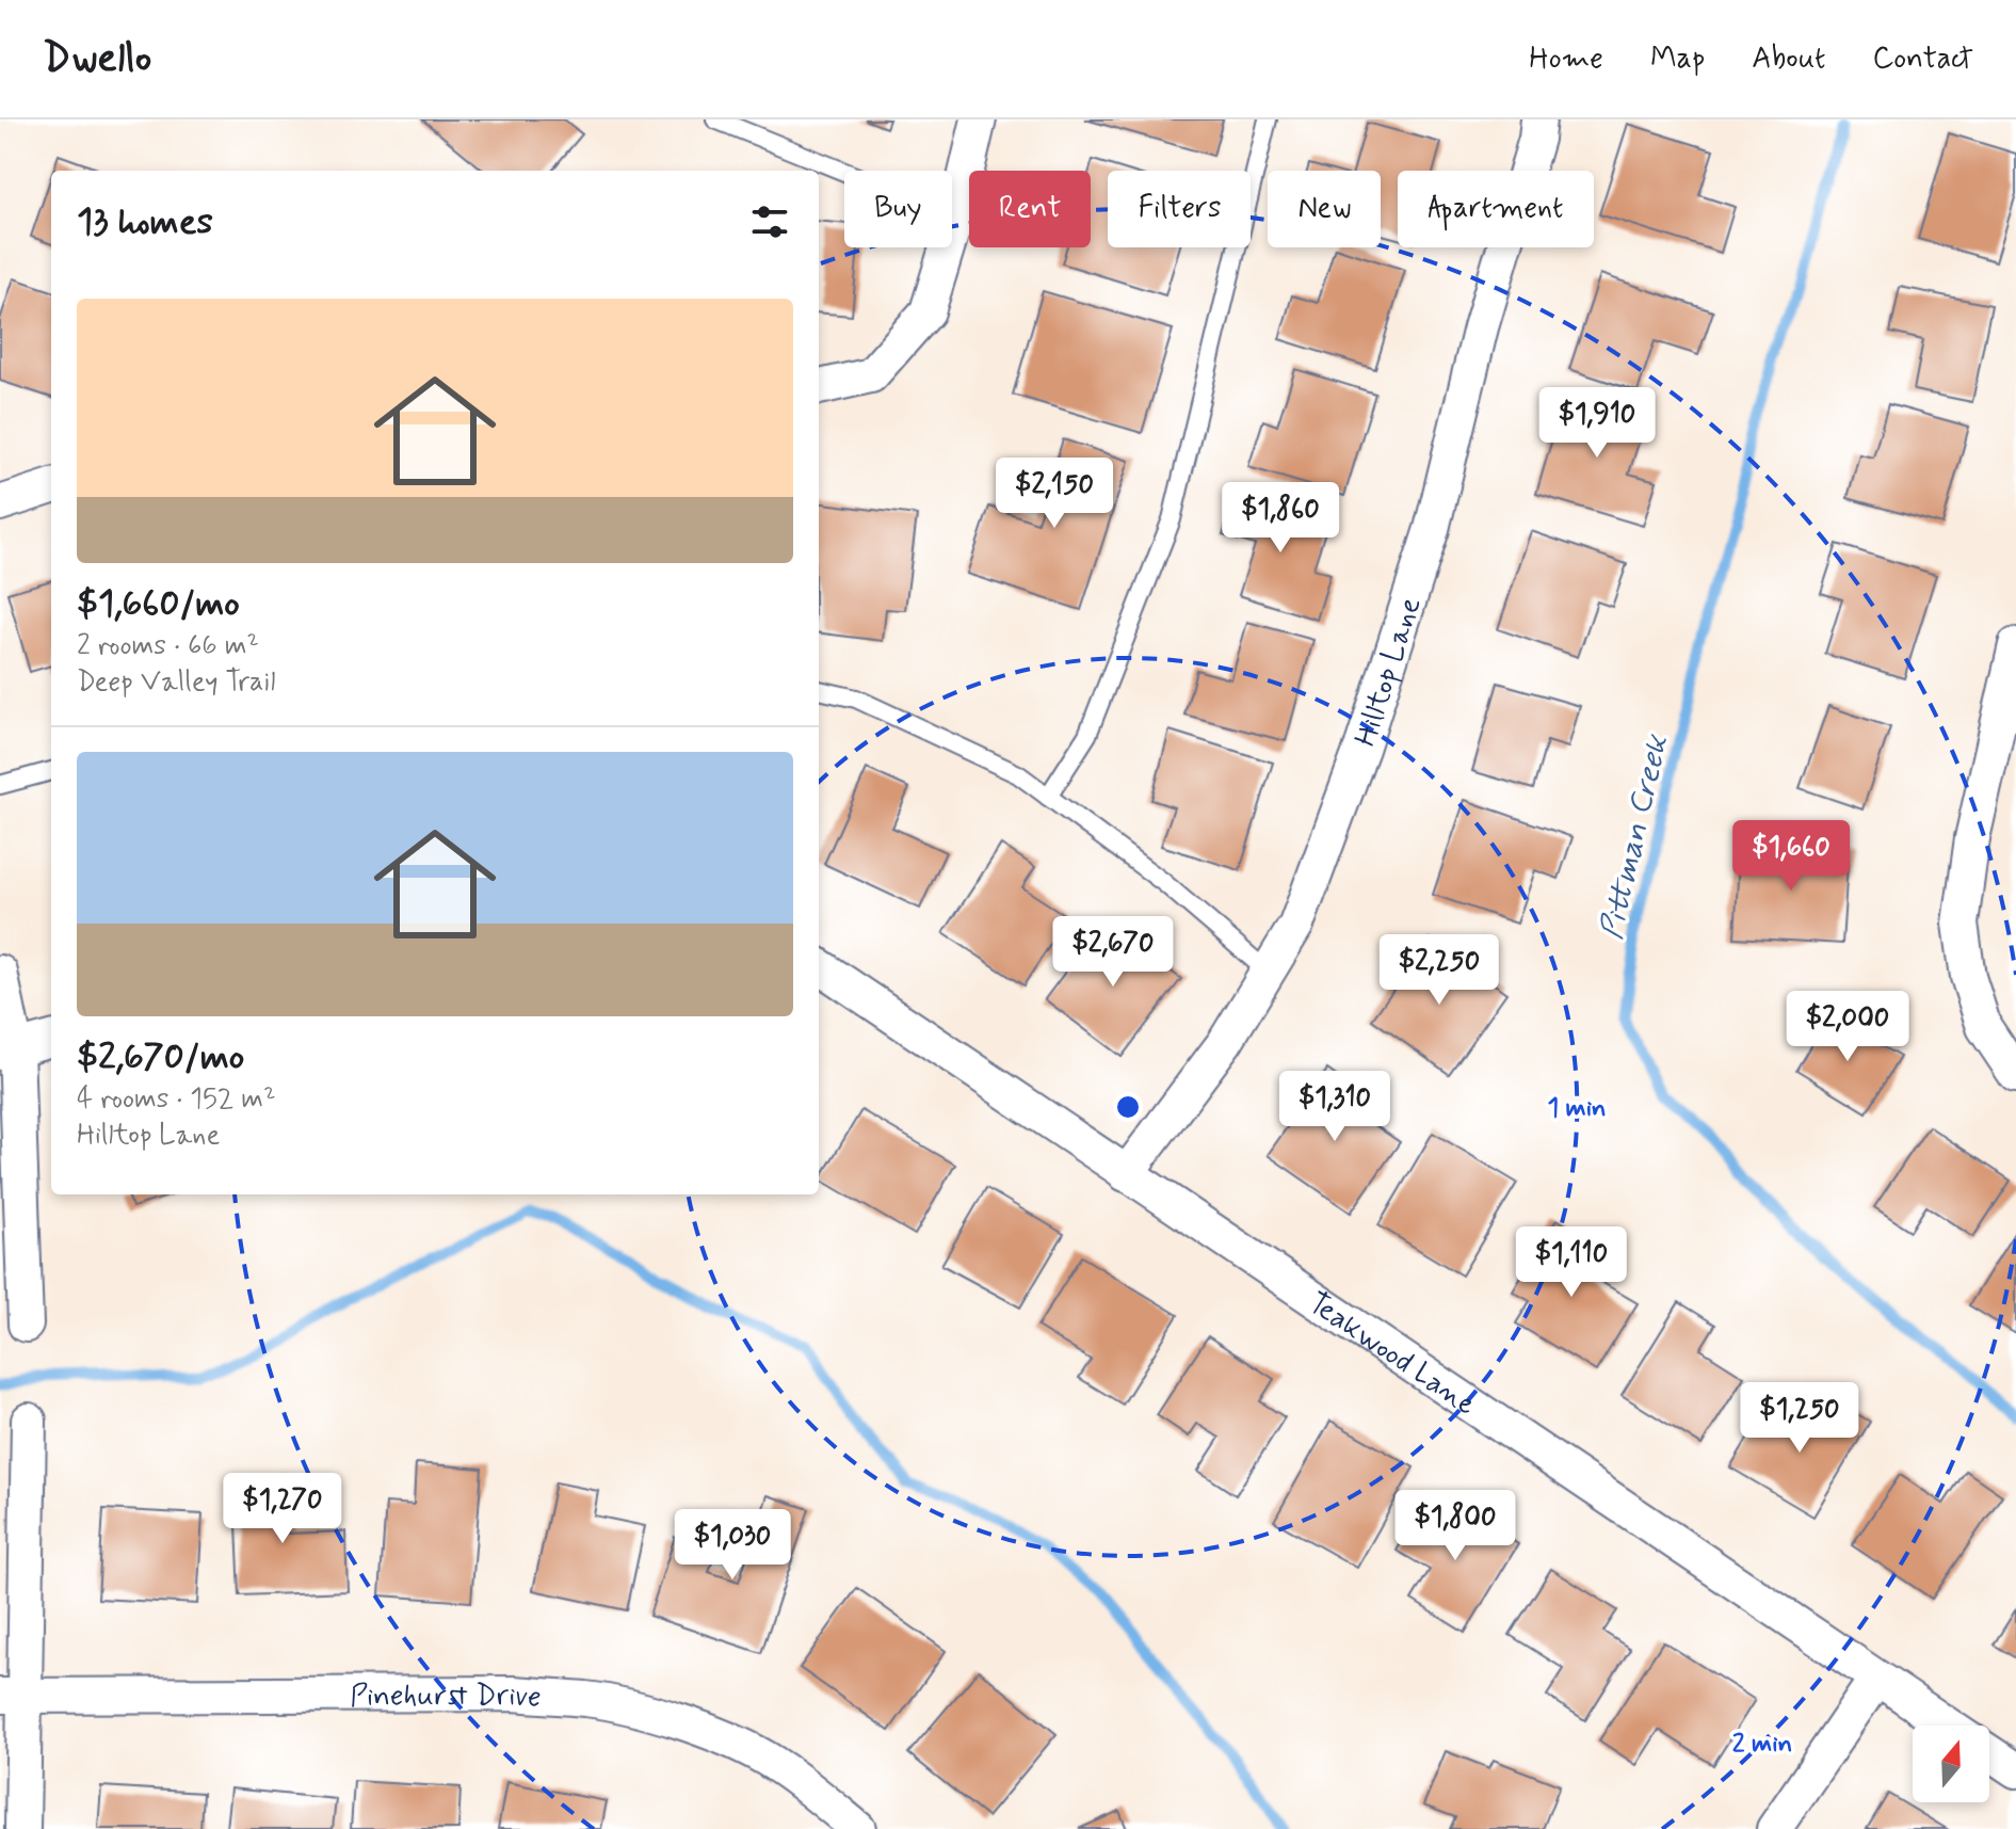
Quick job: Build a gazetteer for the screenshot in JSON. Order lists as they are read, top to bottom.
{
  "streets": {
    "street": ["Hilltop Lane", "Teakwood Lane", "Pinehurst Drive"]
  },
  "crossings": [
    ["Hilltop Lane", "Teakwood Lane"]
  ],
  "water": ["Pittman Creek"],
  "north": "top",
  "page": {
    "header": "Dwello",
    "nav": [
      "Home",
      "Map",
      "About",
      "Contact"
    ],
    "chip": [
      "Buy",
      "Rent",
      "Filters",
      "New",
      "Apartment"
    ],
    "heading": "13 homes",
    "list": [
      {
        "name": "$1,660/mo",
        "note": "2 rooms · 66 m² · Deep Valley Trail"
      },
      {
        "name": "$2,670/mo",
        "note": "4 rooms · 152 m² · Hilltop Lane"
      }
    ],
    "price": [
      "$1,910",
      "$2,150",
      "$1,860",
      "$1,660",
      "$2,670",
      "$2,250",
      "$2,000",
      "$1,310",
      "$1,110",
      "$1,250",
      "$1,270",
      "$1,800",
      "$1,030"
    ]
  },
  "rings": ["1 min", "2 min"]
}
